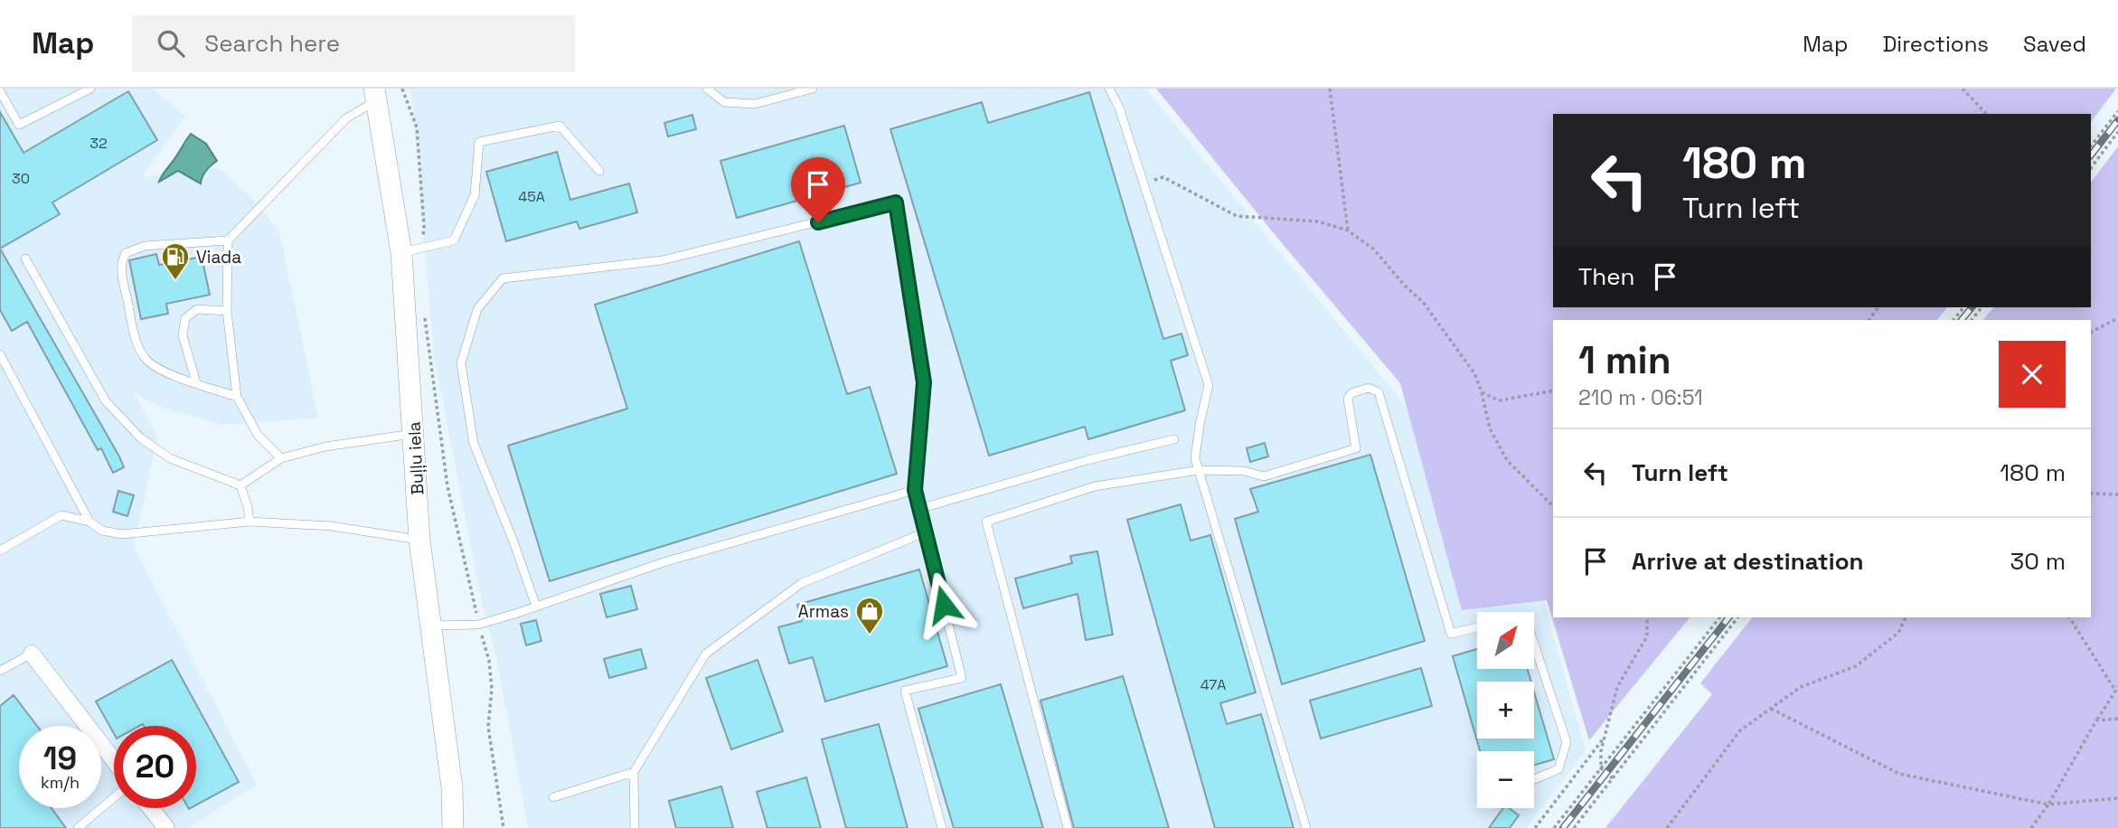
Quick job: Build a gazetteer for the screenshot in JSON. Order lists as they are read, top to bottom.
{
  "streets": {
    "street": ["Buļļu iela"]
  },
  "places": {
    "fuel station": ["Viada"],
    "shop": ["Armas"]
  },
  "house_numbers": [
    "32",
    "30",
    "45A",
    "47A"
  ],
  "north": "top right",
  "page": {
    "header": "Map",
    "search": "Search here",
    "nav": ["Map", "Directions", "Saved"],
    "turn": ["180 m", "Turn left"],
    "then": "Then",
    "heading": ["1 min", "210 m · 06:51"],
    "list": [
      {
        "name": "Turn left",
        "value": "180 m"
      },
      {
        "name": "Arrive at destination",
        "value": "30 m"
      }
    ],
    "map_buttons": ["+", "−"],
    "speed": "19 km/h",
    "limit": "20"
  }
}
